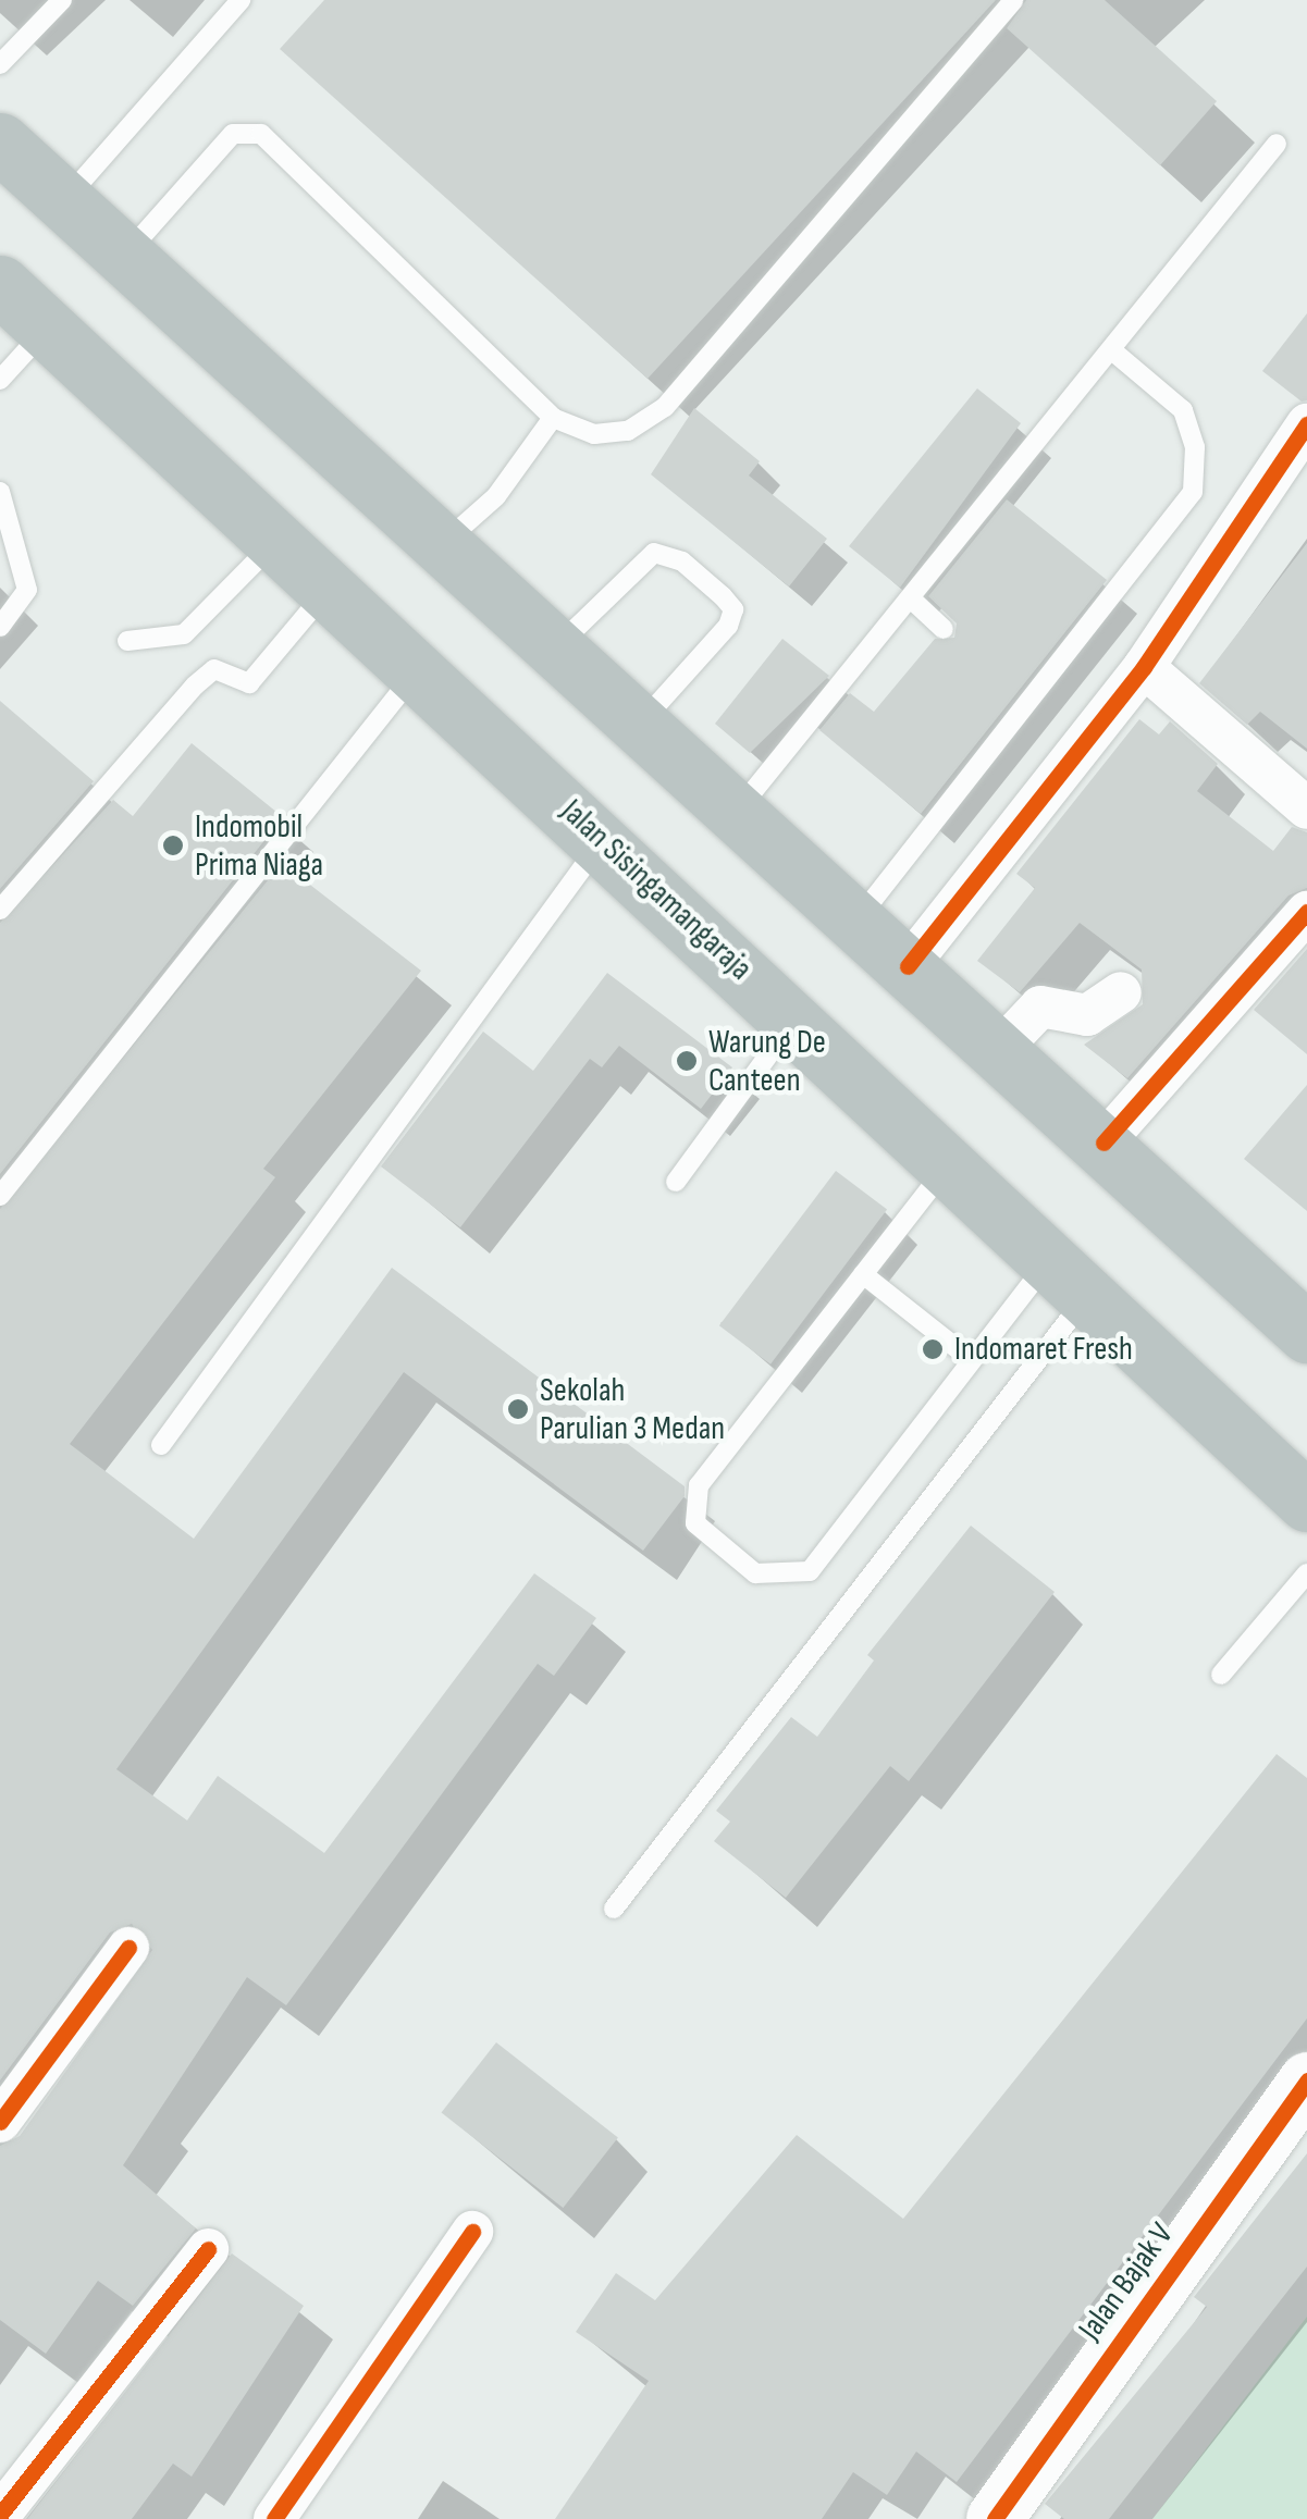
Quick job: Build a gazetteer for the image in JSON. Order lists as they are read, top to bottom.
{
  "streets": {
    "highway": ["Jalan Sisingamangaraja"],
    "street": ["Jalan Bajak V"]
  },
  "places": [
    "Indomobil Prima Niaga",
    "Warung De Canteen",
    "Indomaret Fresh",
    "Sekolah Parulian 3 Medan"
  ]
}
